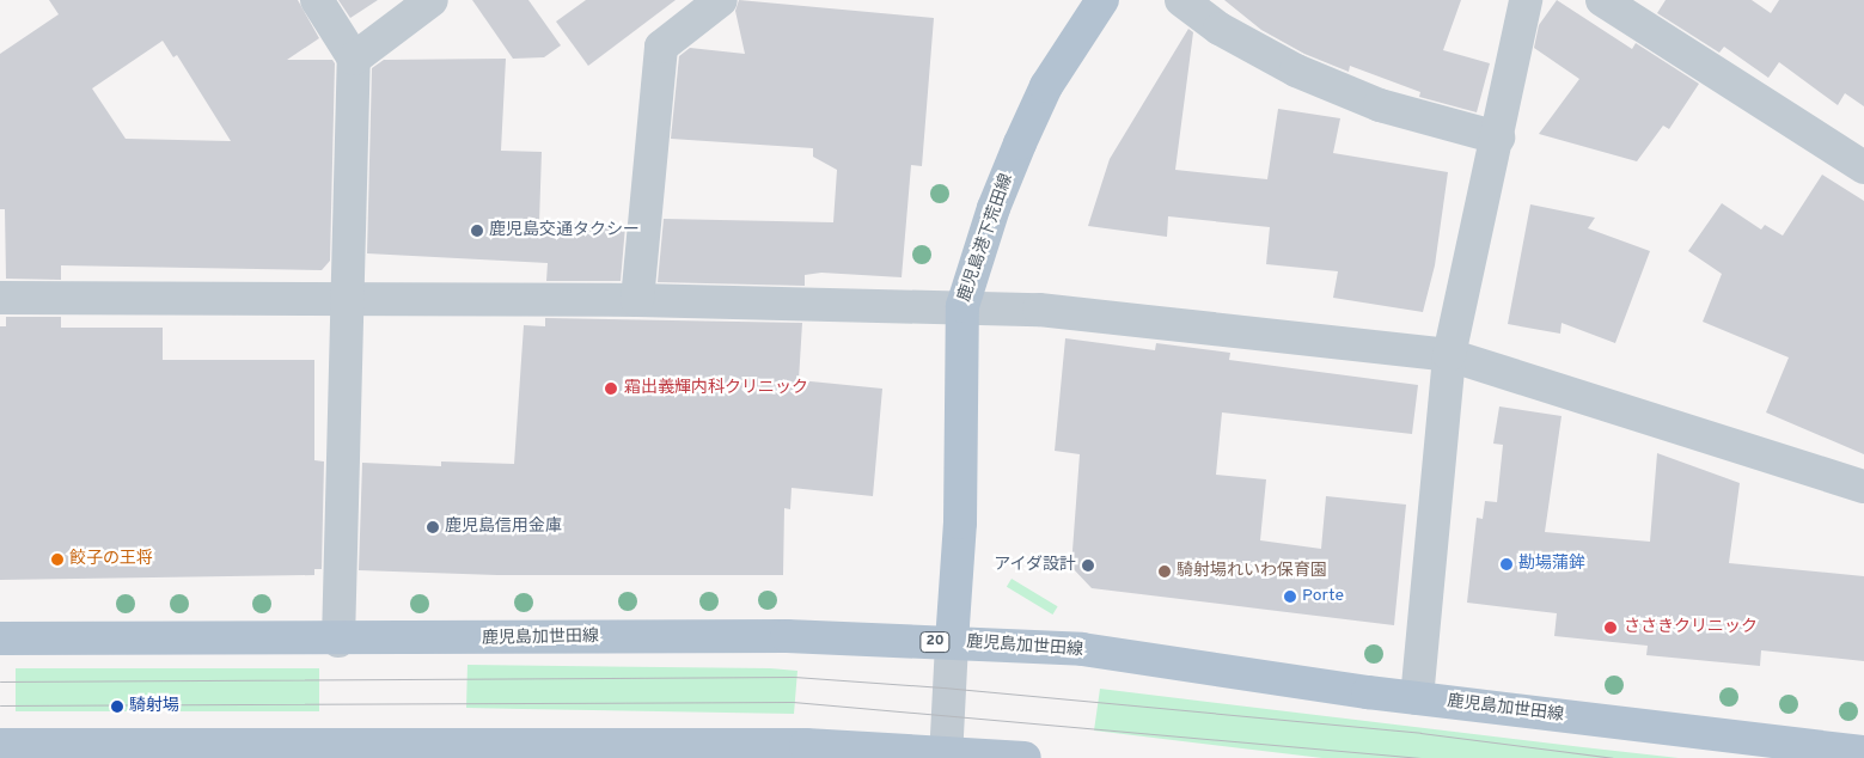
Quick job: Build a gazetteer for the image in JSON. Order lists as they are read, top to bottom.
{
  "streets": {
    "main road": ["鹿児島港下荒田線", "鹿児島加世田線", "20"]
  },
  "crossings": [
    ["鹿児島港下荒田線", "鹿児島加世田線"]
  ],
  "places": [
    "鹿児島交通タクシー",
    "霜出義輝内科クリニック",
    "鹿児島信用金庫",
    "餃子の王将",
    "勘場蒲鉾",
    "アイダ設計",
    "騎射場れいわ保育園",
    "Porte",
    "ささきクリニック",
    "騎射場"
  ]
}
